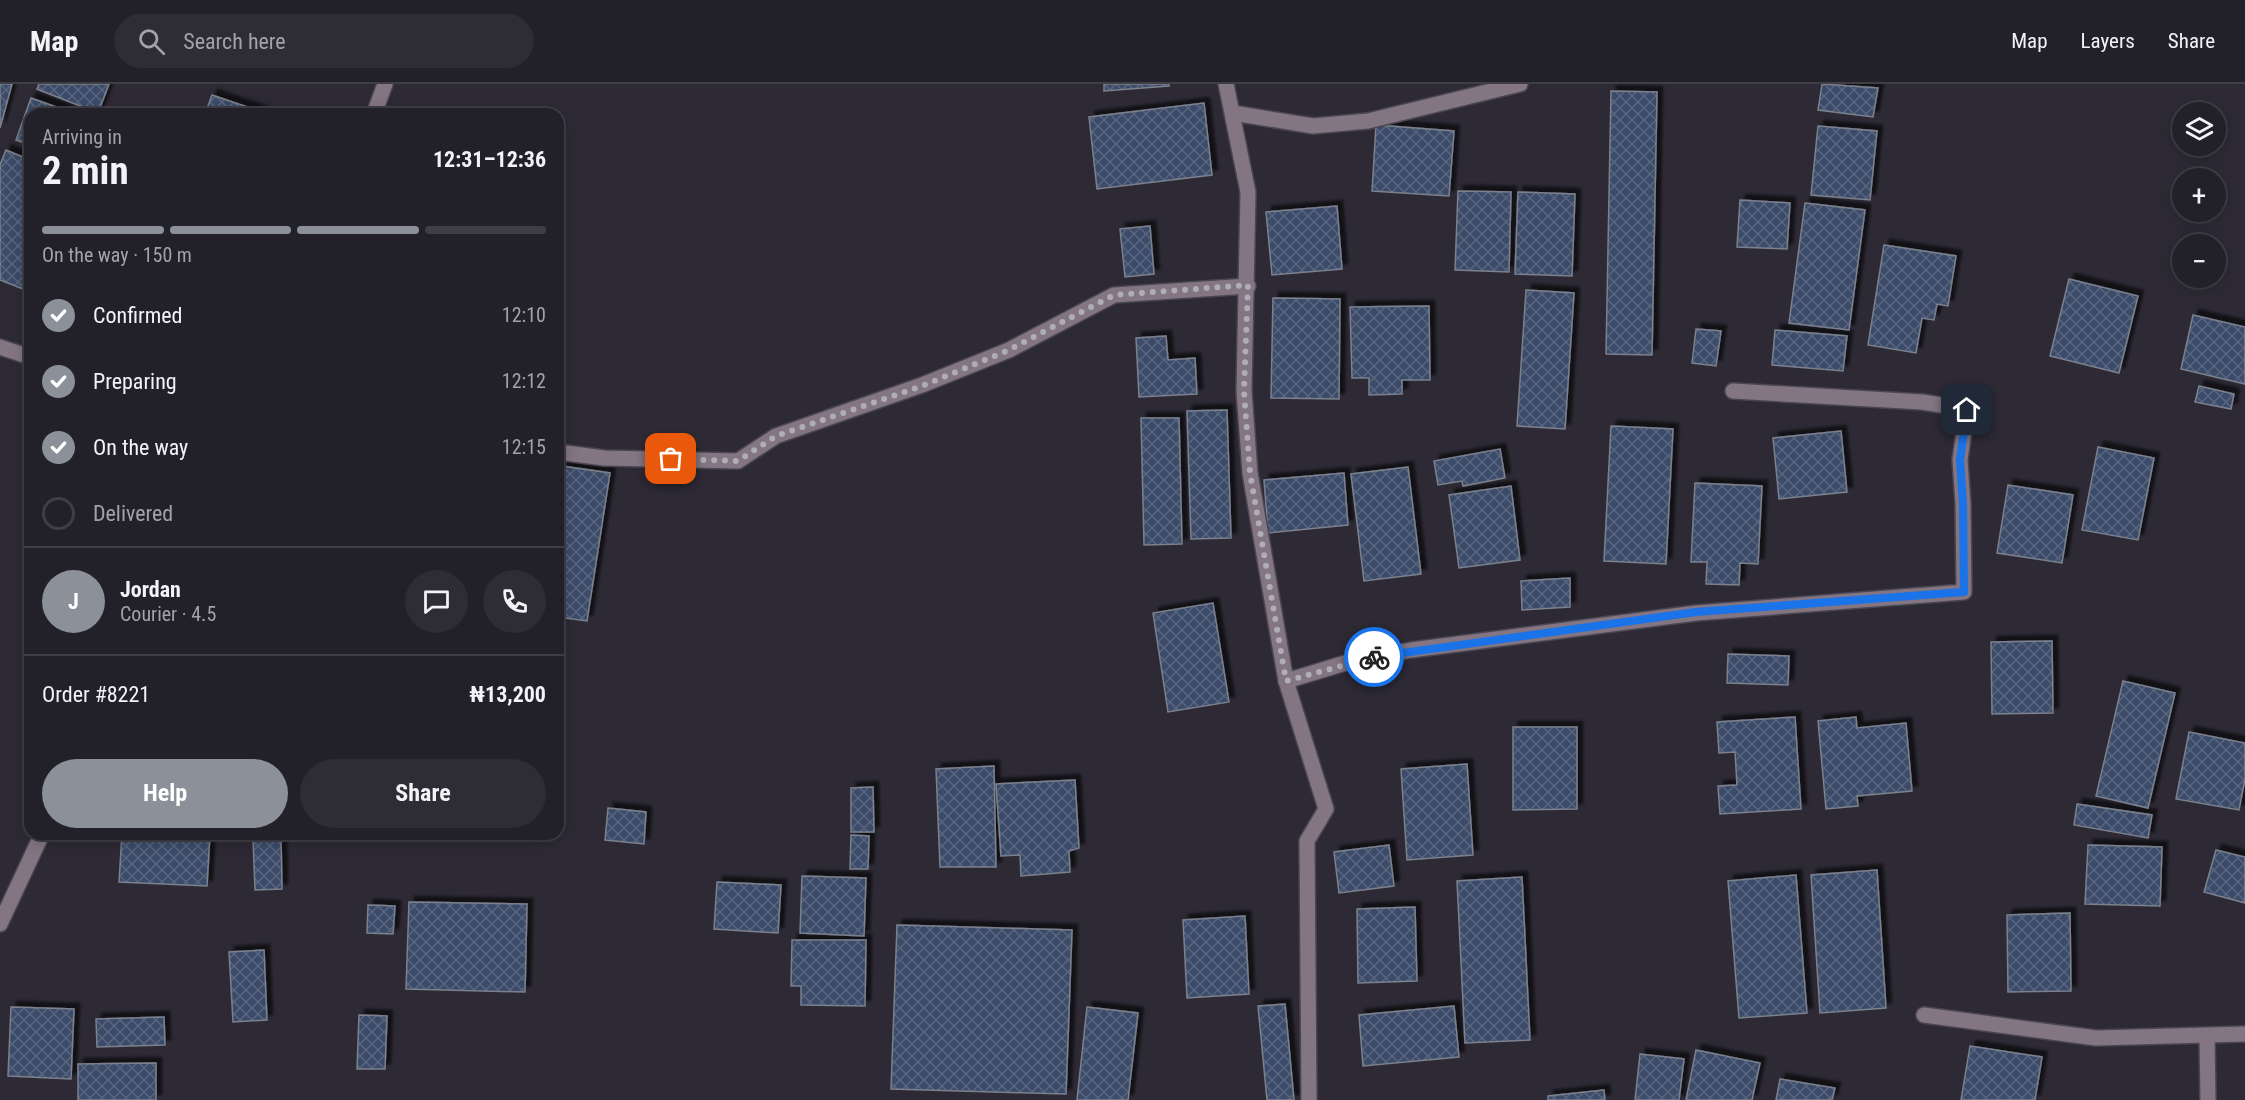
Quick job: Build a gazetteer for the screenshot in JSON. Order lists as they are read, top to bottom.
{
  "page": {
    "header": "Map",
    "search": "Search here",
    "nav": ["Map", "Layers", "Share"],
    "map_buttons": ["+", "−"],
    "heading": ["2 min", "Arriving in", "12:31–12:36"],
    "panel": [
      "Jordan",
      "Courier · 4.5",
      "Order #8221",
      "₦13,200"
    ],
    "bar": "On the way · 150 m",
    "list": [
      ["Confirmed", "12:10"],
      ["Preparing", "12:12"],
      ["On the way", "12:15"],
      "Delivered"
    ],
    "round": "J",
    "buttons": ["Help", "Share"]
  }
}
